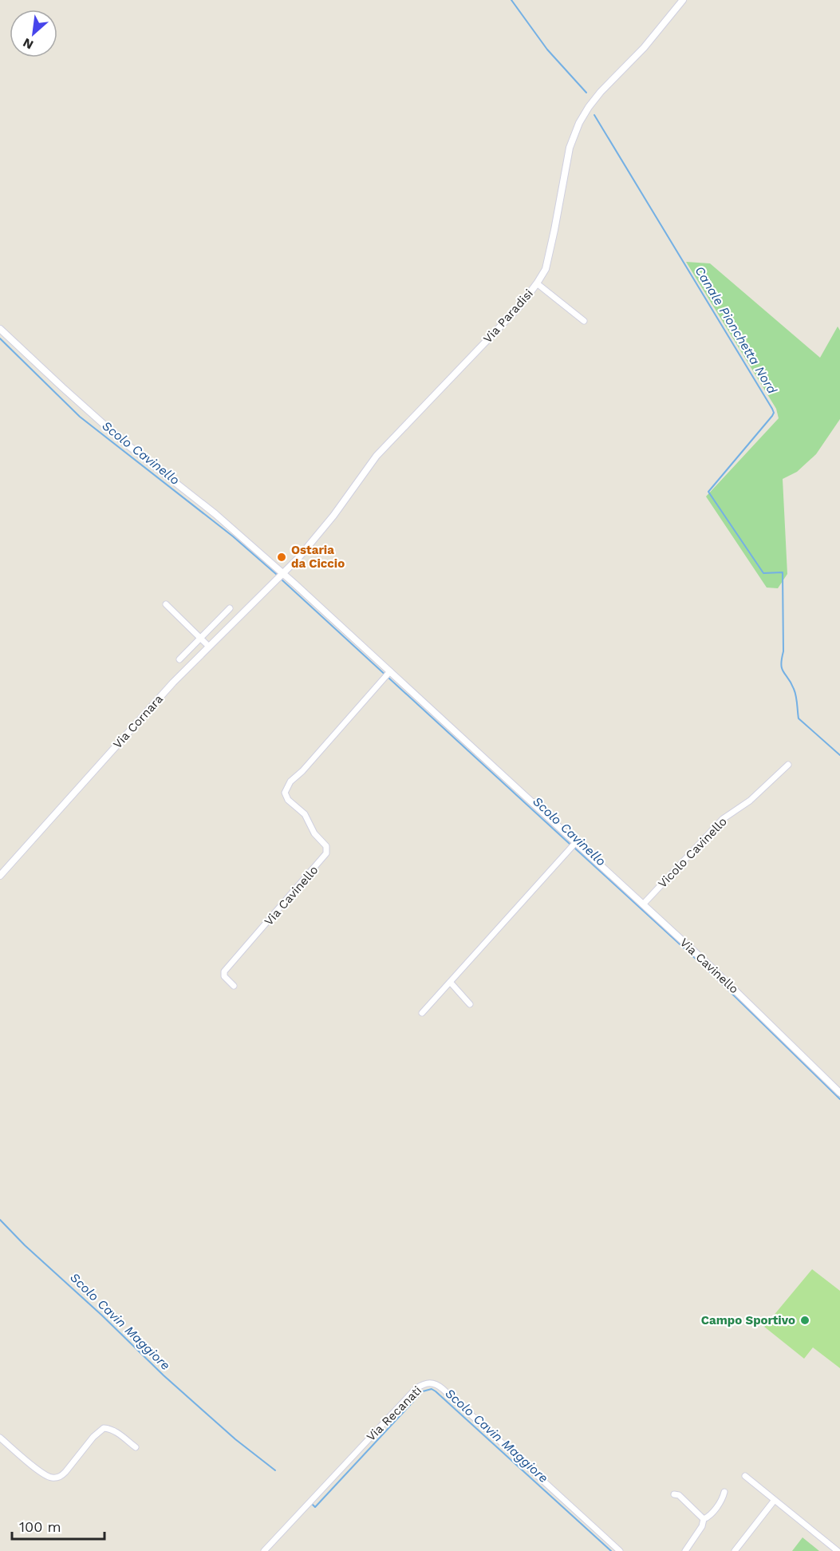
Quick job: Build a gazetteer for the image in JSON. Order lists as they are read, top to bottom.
{
  "streets": {
    "street": [
      "Via Paradisi",
      "Via Cornara",
      "Vicolo Cavinello",
      "Via Cavinello",
      "Via Recanati"
    ]
  },
  "crossings": [
    ["Via Paradisi", "Via Cornara"],
    ["Via Paradisi", "Via Cavinello"],
    ["Via Cornara", "Via Cavinello"],
    ["Vicolo Cavinello", "Via Cavinello"]
  ],
  "water": ["Canale Pionchetta Nord", "Scolo Cavinello", "Scolo Cavin Maggiore"],
  "places": ["Ostaria da Ciccio", "Campo Sportivo"],
  "scale_bar": "100 m",
  "north": "bottom left"
}
